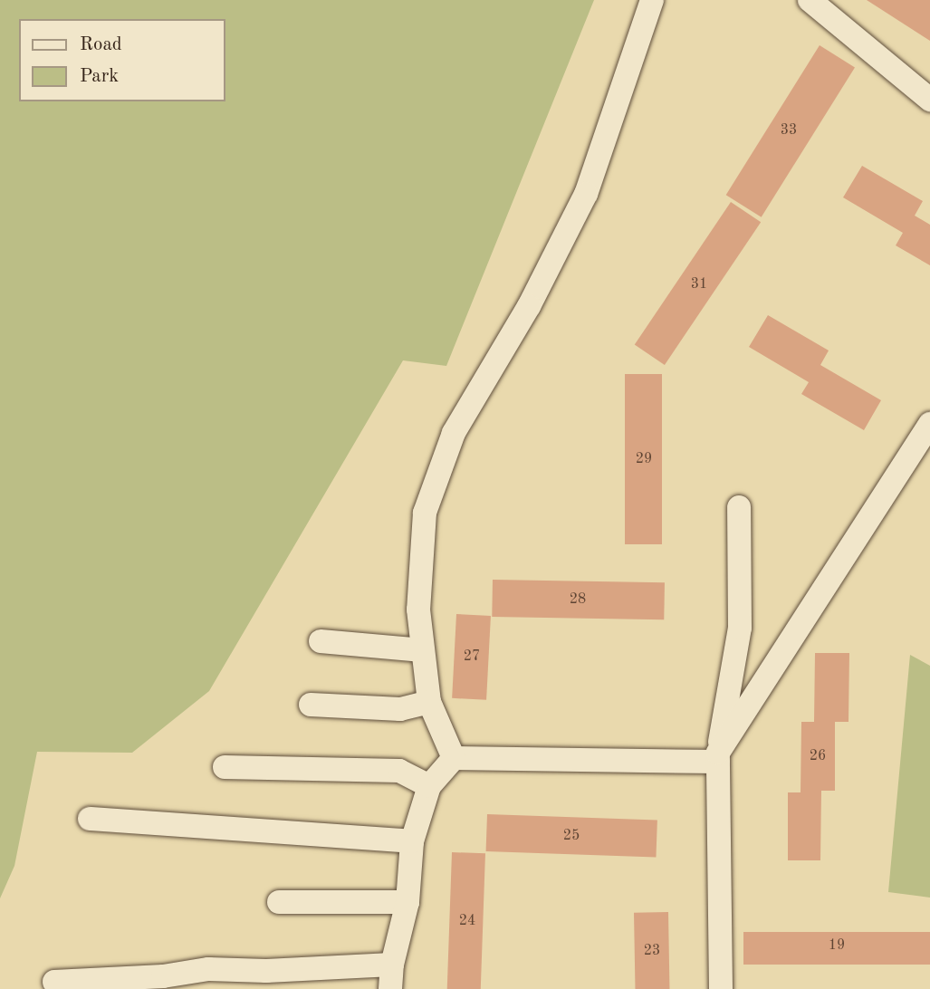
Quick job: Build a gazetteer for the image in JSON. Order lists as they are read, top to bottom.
{
  "house_numbers": [
    "33",
    "31",
    "29",
    "28",
    "27",
    "26",
    "25",
    "24",
    "19",
    "23"
  ],
  "legend": ["Road", "Park"]
}
